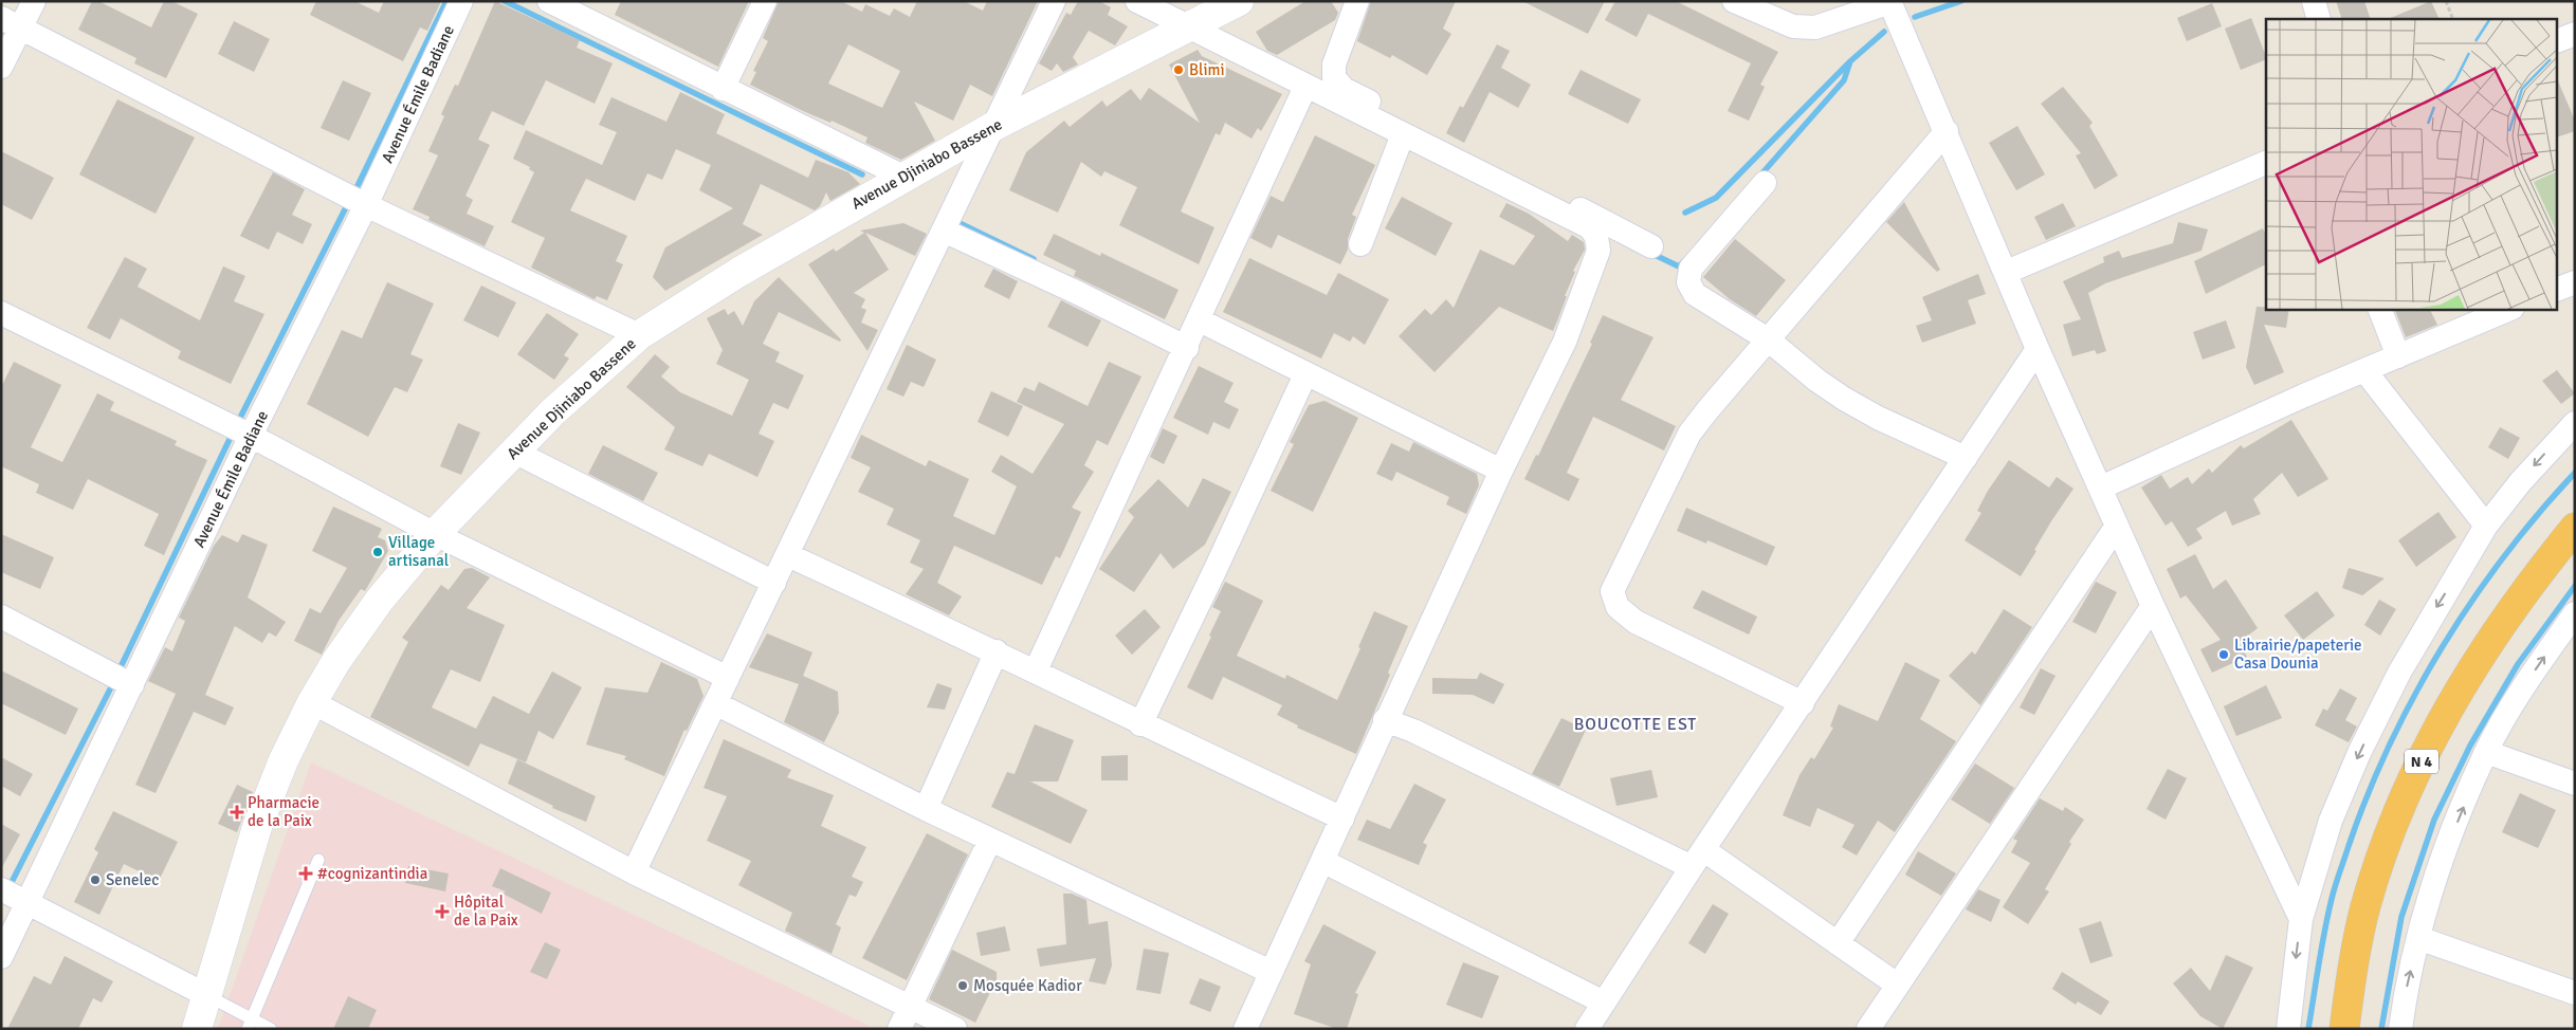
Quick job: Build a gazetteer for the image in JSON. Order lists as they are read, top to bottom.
{
  "streets": {
    "highway": ["N 4"],
    "main road": ["Avenue Djiniabo Bassene"],
    "street": ["Avenue Émile Badiane"]
  },
  "districts": ["BOUCOTTE EST"],
  "places": {
    "other": [
      "Blimi",
      "Village artisanal",
      "Librairie/papeterie Casa Dounia",
      "Senelec",
      "Mosquée Kadior"
    ],
    "health": ["Pharmacie de la Paix", "#cognizantindia", "Hôpital de la Paix"]
  }
}
